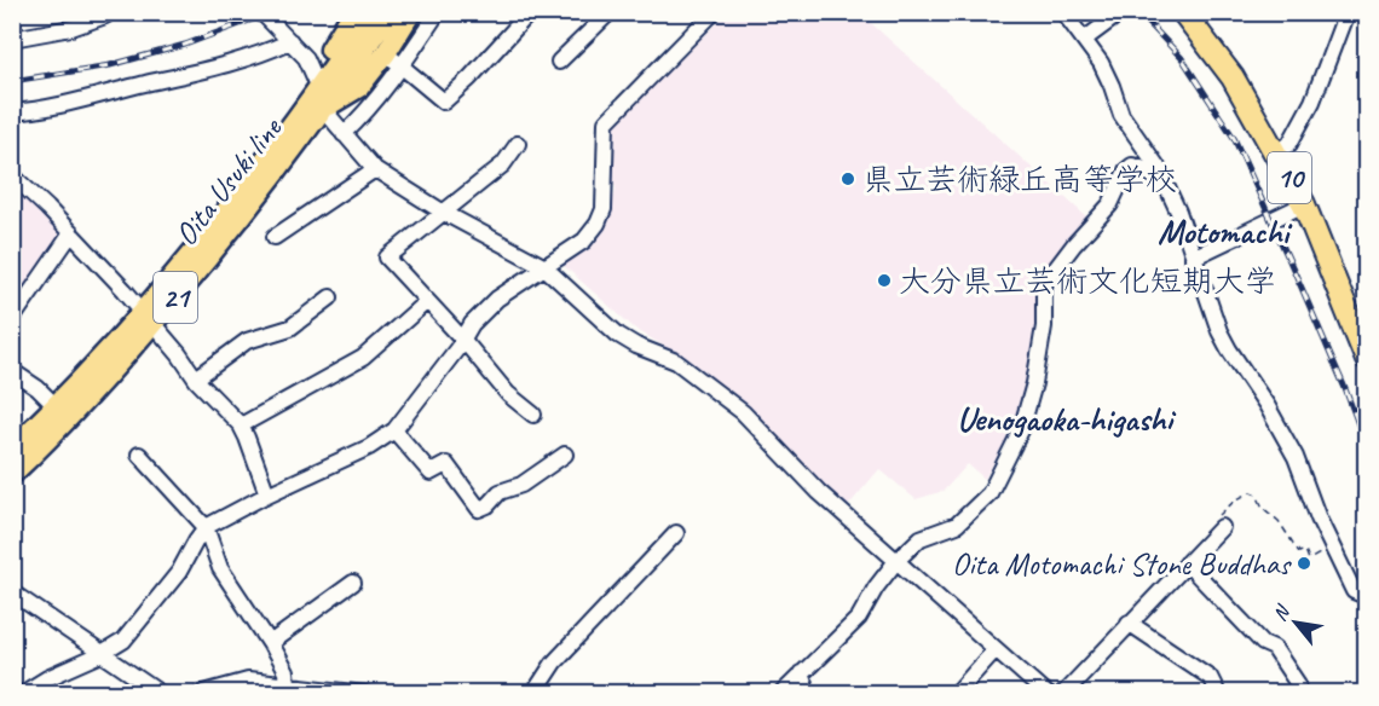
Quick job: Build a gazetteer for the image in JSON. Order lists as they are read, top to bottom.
{
  "streets": {
    "highway": ["10"],
    "main road": ["Oita Usuki line", "21"]
  },
  "districts": ["Motomachi", "Uenogaoka-higashi"],
  "places": ["県立芸術緑丘高等学校", "大分県立芸術文化短期大学", "Oita Motomachi Stone Buddhas"],
  "north": "top left"
}
